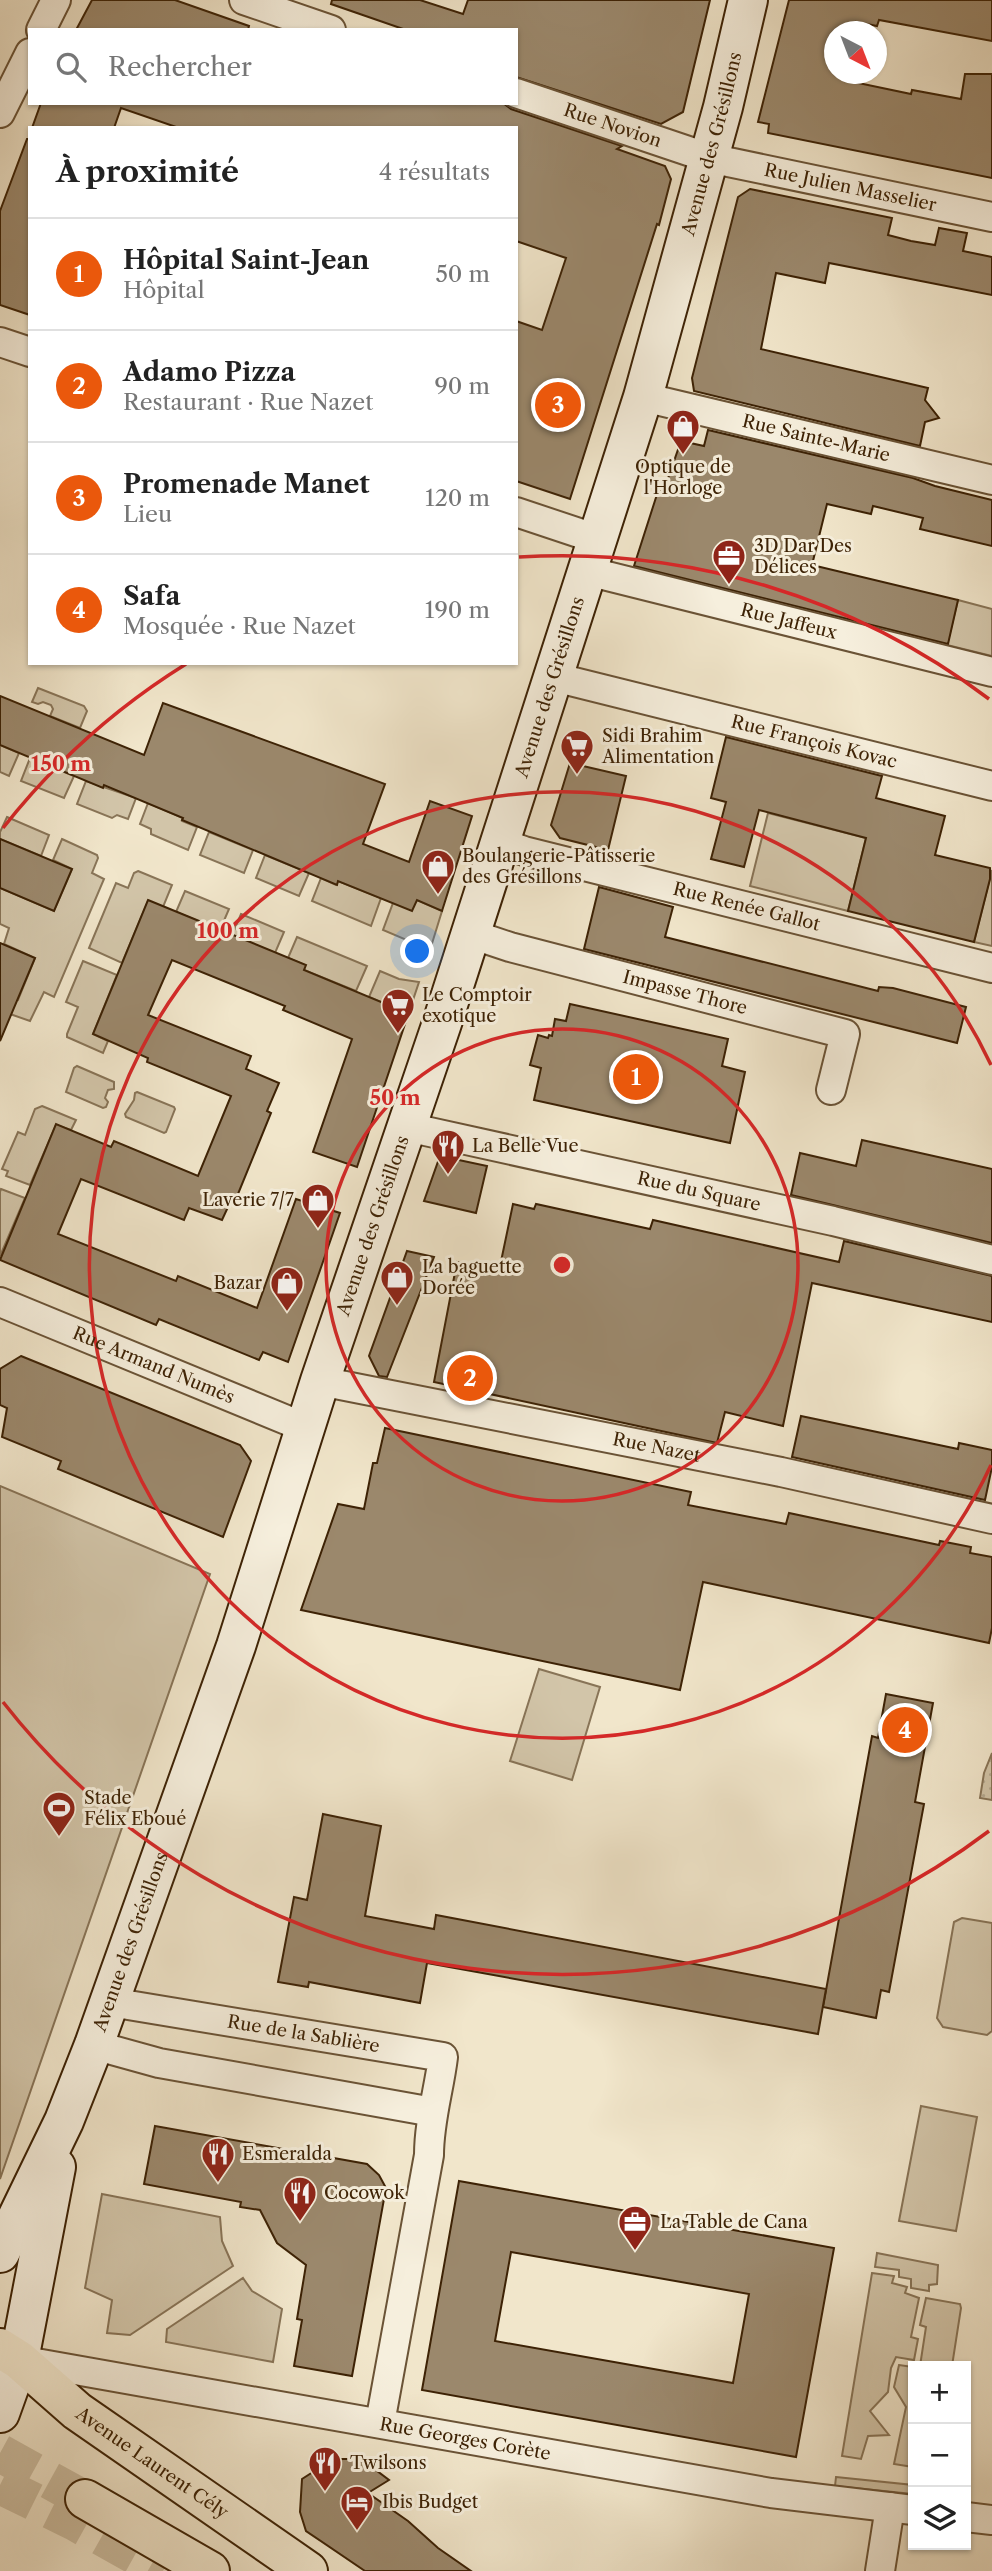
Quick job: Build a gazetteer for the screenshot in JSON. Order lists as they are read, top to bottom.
{
  "streets": {
    "main road": ["Avenue des Grésillons", "Avenue Laurent Cély"],
    "street": [
      "Rue Novion",
      "Rue Julien Masselier",
      "Rue Sainte-Marie",
      "Rue Jaffeux",
      "Rue François Kovac",
      "Rue Renée Gallot",
      "Impasse Thore",
      "Rue du Square",
      "Rue Armand Numès",
      "Rue Nazet",
      "Rue de la Sablière",
      "Rue Georges Corète"
    ]
  },
  "crossings": [
    ["Rue Novion", "Avenue des Grésillons"],
    ["Rue Novion", "Rue Julien Masselier"],
    ["Avenue des Grésillons", "Rue Julien Masselier"],
    ["Avenue des Grésillons", "Rue Sainte-Marie"],
    ["Avenue des Grésillons", "Rue Jaffeux"],
    ["Avenue des Grésillons", "Rue François Kovac"],
    ["Avenue des Grésillons", "Rue Renée Gallot"],
    ["Avenue des Grésillons", "Impasse Thore"],
    ["Avenue des Grésillons", "Rue du Square"],
    ["Avenue des Grésillons", "Rue Armand Numès"],
    ["Avenue des Grésillons", "Rue Nazet"],
    ["Avenue des Grésillons", "Rue de la Sablière"],
    ["Avenue des Grésillons", "Rue Georges Corète"],
    ["Avenue des Grésillons", "Avenue Laurent Cély"],
    ["Rue de la Sablière", "Rue Georges Corète"],
    ["Rue Georges Corète", "Avenue Laurent Cély"]
  ],
  "places": {
    "shop": [
      "Optique de l'Horloge",
      "Boulangerie-Pâtisserie des Grésillons",
      "Laverie 7/7",
      "La baguette Dorée",
      "Bazar"
    ],
    "office": ["3D Dar Des Délices", "La Table de Cana"],
    "supermarket": ["Sidi Brahim Alimentation", "Le Comptoir exotique"],
    "restaurant": [
      "La Belle Vue",
      "Esmeralda",
      "Cocowok",
      "Twilsons"
    ],
    "sports": ["Stade Félix Eboué"],
    "hotel": ["Ibis Budget"]
  },
  "north": "bottom right",
  "page": {
    "search": "Rechercher",
    "heading": ["À proximité", "4 résultats"],
    "list": [
      {
        "mark": "1",
        "name": "Hôpital Saint-Jean",
        "note": "Hôpital",
        "value": "50 m"
      },
      {
        "mark": "2",
        "name": "Adamo Pizza",
        "note": "Restaurant · Rue Nazet",
        "value": "90 m"
      },
      {
        "mark": "3",
        "name": "Promenade Manet",
        "note": "Lieu",
        "value": "120 m"
      },
      {
        "mark": "4",
        "name": "Safa",
        "note": "Mosquée · Rue Nazet",
        "value": "190 m"
      }
    ],
    "pins": [
      "3",
      "1",
      "2",
      "4"
    ],
    "map_buttons": ["+", "−"]
  },
  "rings": ["150 m", "100 m", "50 m"]
}
